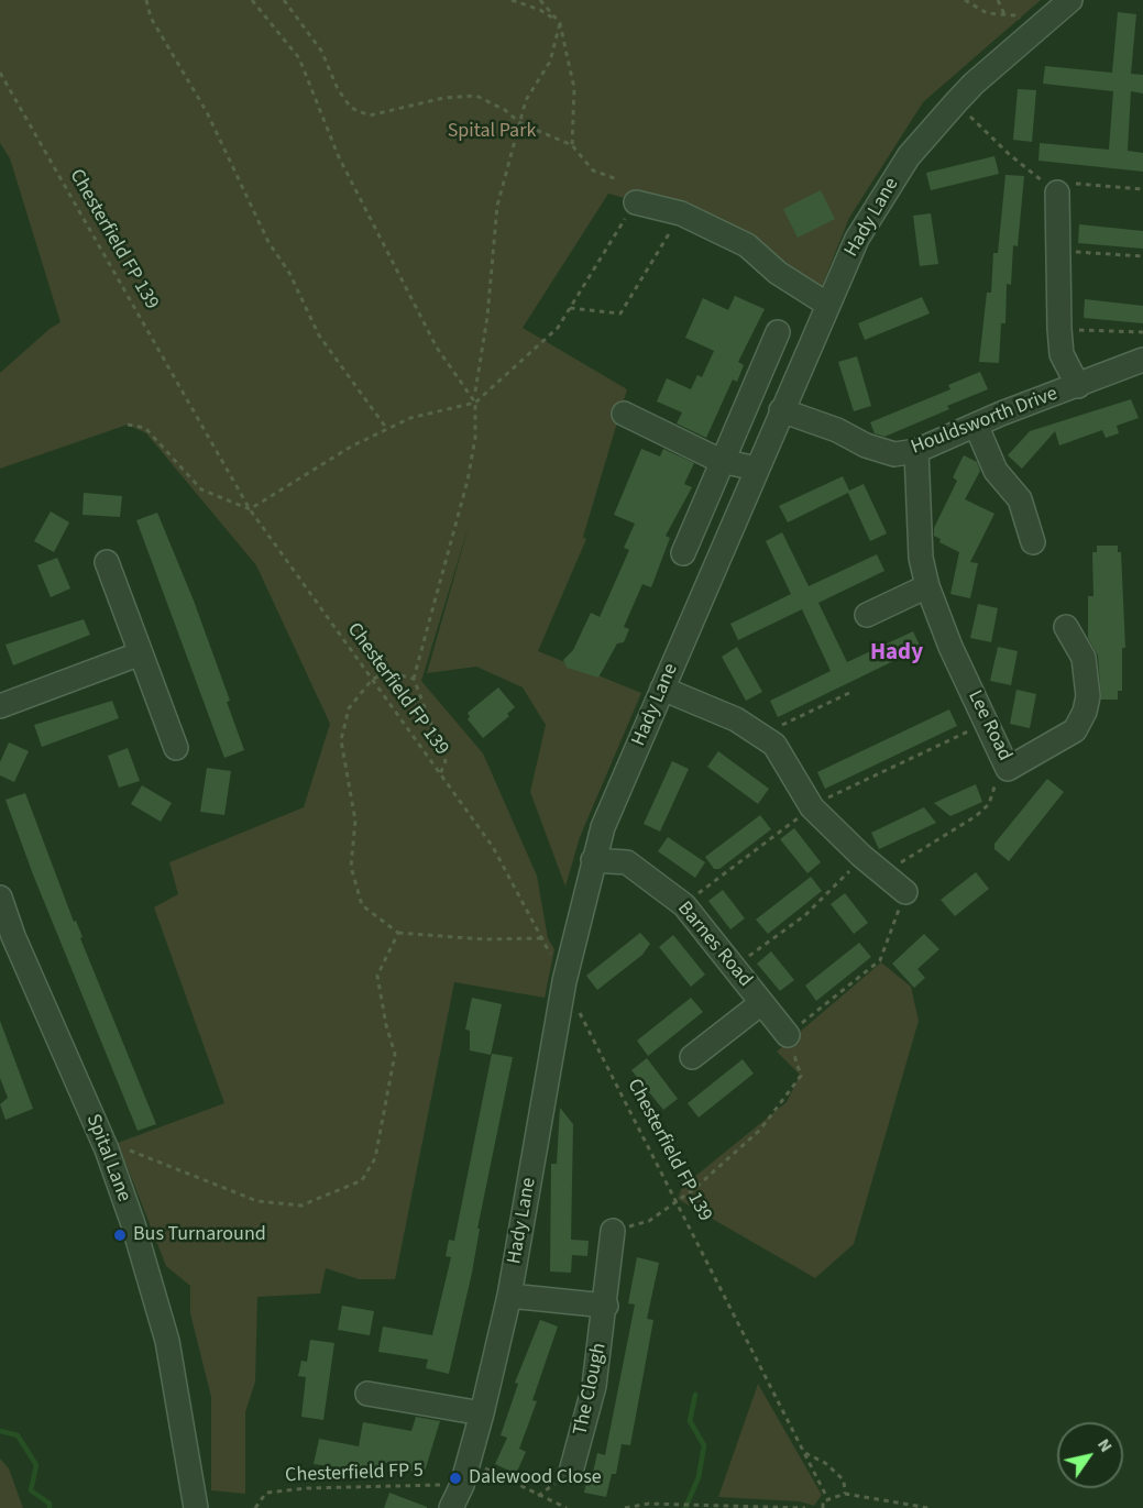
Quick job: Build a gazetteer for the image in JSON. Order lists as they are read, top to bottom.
{
  "streets": {
    "street": [
      "Hady Lane",
      "Houldsworth Drive",
      "Lee Road",
      "Barnes Road",
      "Spital Lane",
      "The Clough"
    ],
    "path": ["Chesterfield FP 139", "Chesterfield FP 5"]
  },
  "crossings": [
    ["Hady Lane", "Chesterfield FP 139"],
    ["Hady Lane", "Houldsworth Drive"],
    ["Hady Lane", "Barnes Road"],
    ["Hady Lane", "Chesterfield FP 5"],
    ["Houldsworth Drive", "Lee Road"]
  ],
  "districts": ["Hady"],
  "parks": ["Spital Park"],
  "places": ["Bus Turnaround", "Dalewood Close"],
  "north": "top right"
}
